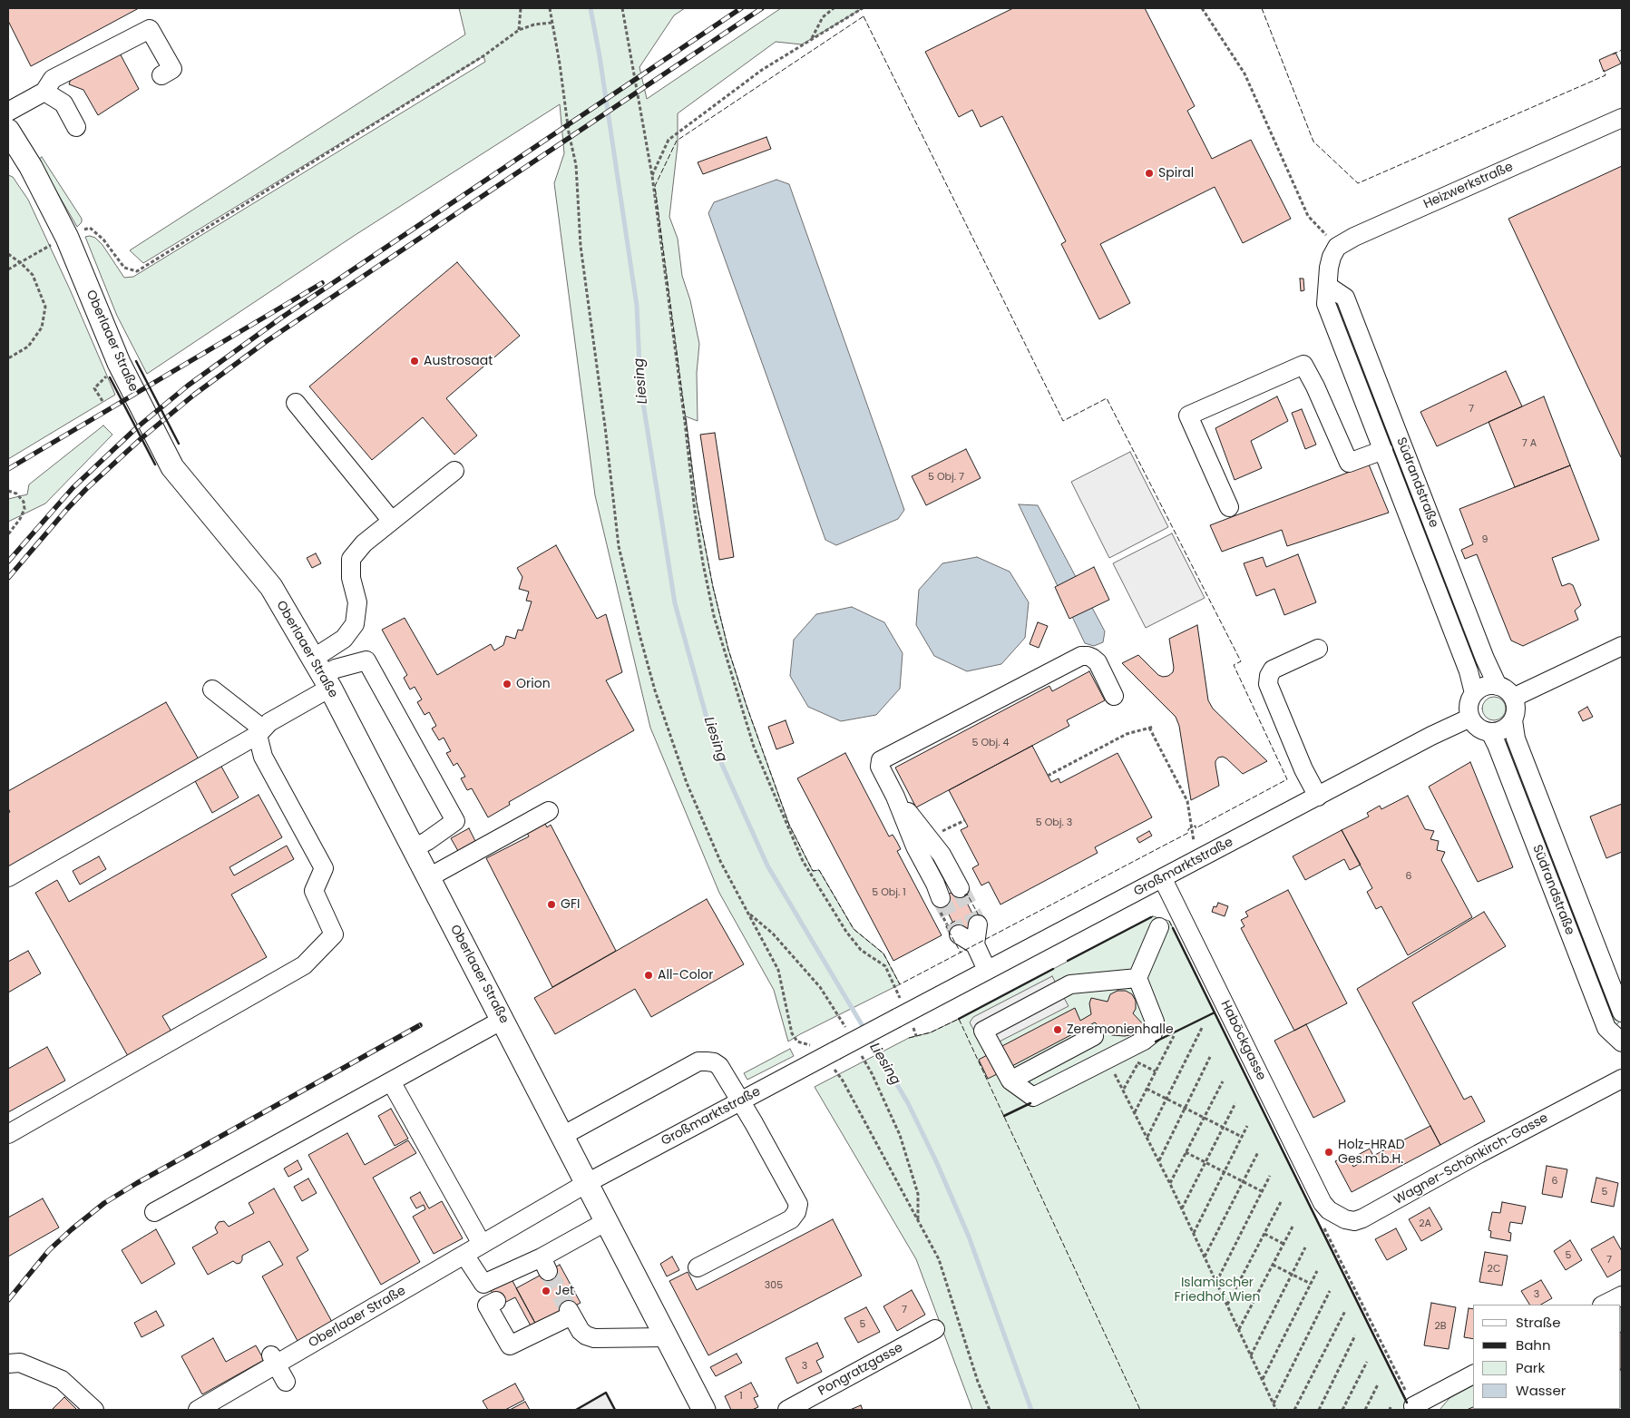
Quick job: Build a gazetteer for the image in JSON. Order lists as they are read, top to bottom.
{
  "streets": {
    "main road": ["Oberlaaer Straße"],
    "street": [
      "Heizwerkstraße",
      "Südrandstraße",
      "Großmarktstraße",
      "Haböckgasse",
      "Wagner-Schönkirch-Gasse",
      "Pongratzgasse"
    ]
  },
  "crossings": [
    ["Heizwerkstraße", "Südrandstraße"],
    ["Oberlaaer Straße", "Großmarktstraße"],
    ["Südrandstraße", "Großmarktstraße"],
    ["Großmarktstraße", "Haböckgasse"],
    ["Haböckgasse", "Wagner-Schönkirch-Gasse"]
  ],
  "water": ["Liesing"],
  "parks": ["Islamischer Friedhof Wien"],
  "places": [
    "Spiral",
    "Austrosaat",
    "Orion",
    "GFI",
    "All-Color",
    "Zeremonienhalle",
    "Holz-HRAD Ges.m.b.H.",
    "Jet"
  ],
  "house_numbers": [
    "7",
    "7 A",
    "5 Obj. 7",
    "9",
    "5 Obj. 4",
    "5 Obj. 3",
    "6",
    "5 Obj. 1",
    "6",
    "5",
    "2A",
    "5",
    "7",
    "2C",
    "305",
    "3",
    "7",
    "5",
    "2B",
    "3",
    "1"
  ],
  "legend": [
    "Straße",
    "Bahn",
    "Park",
    "Wasser"
  ]
}
